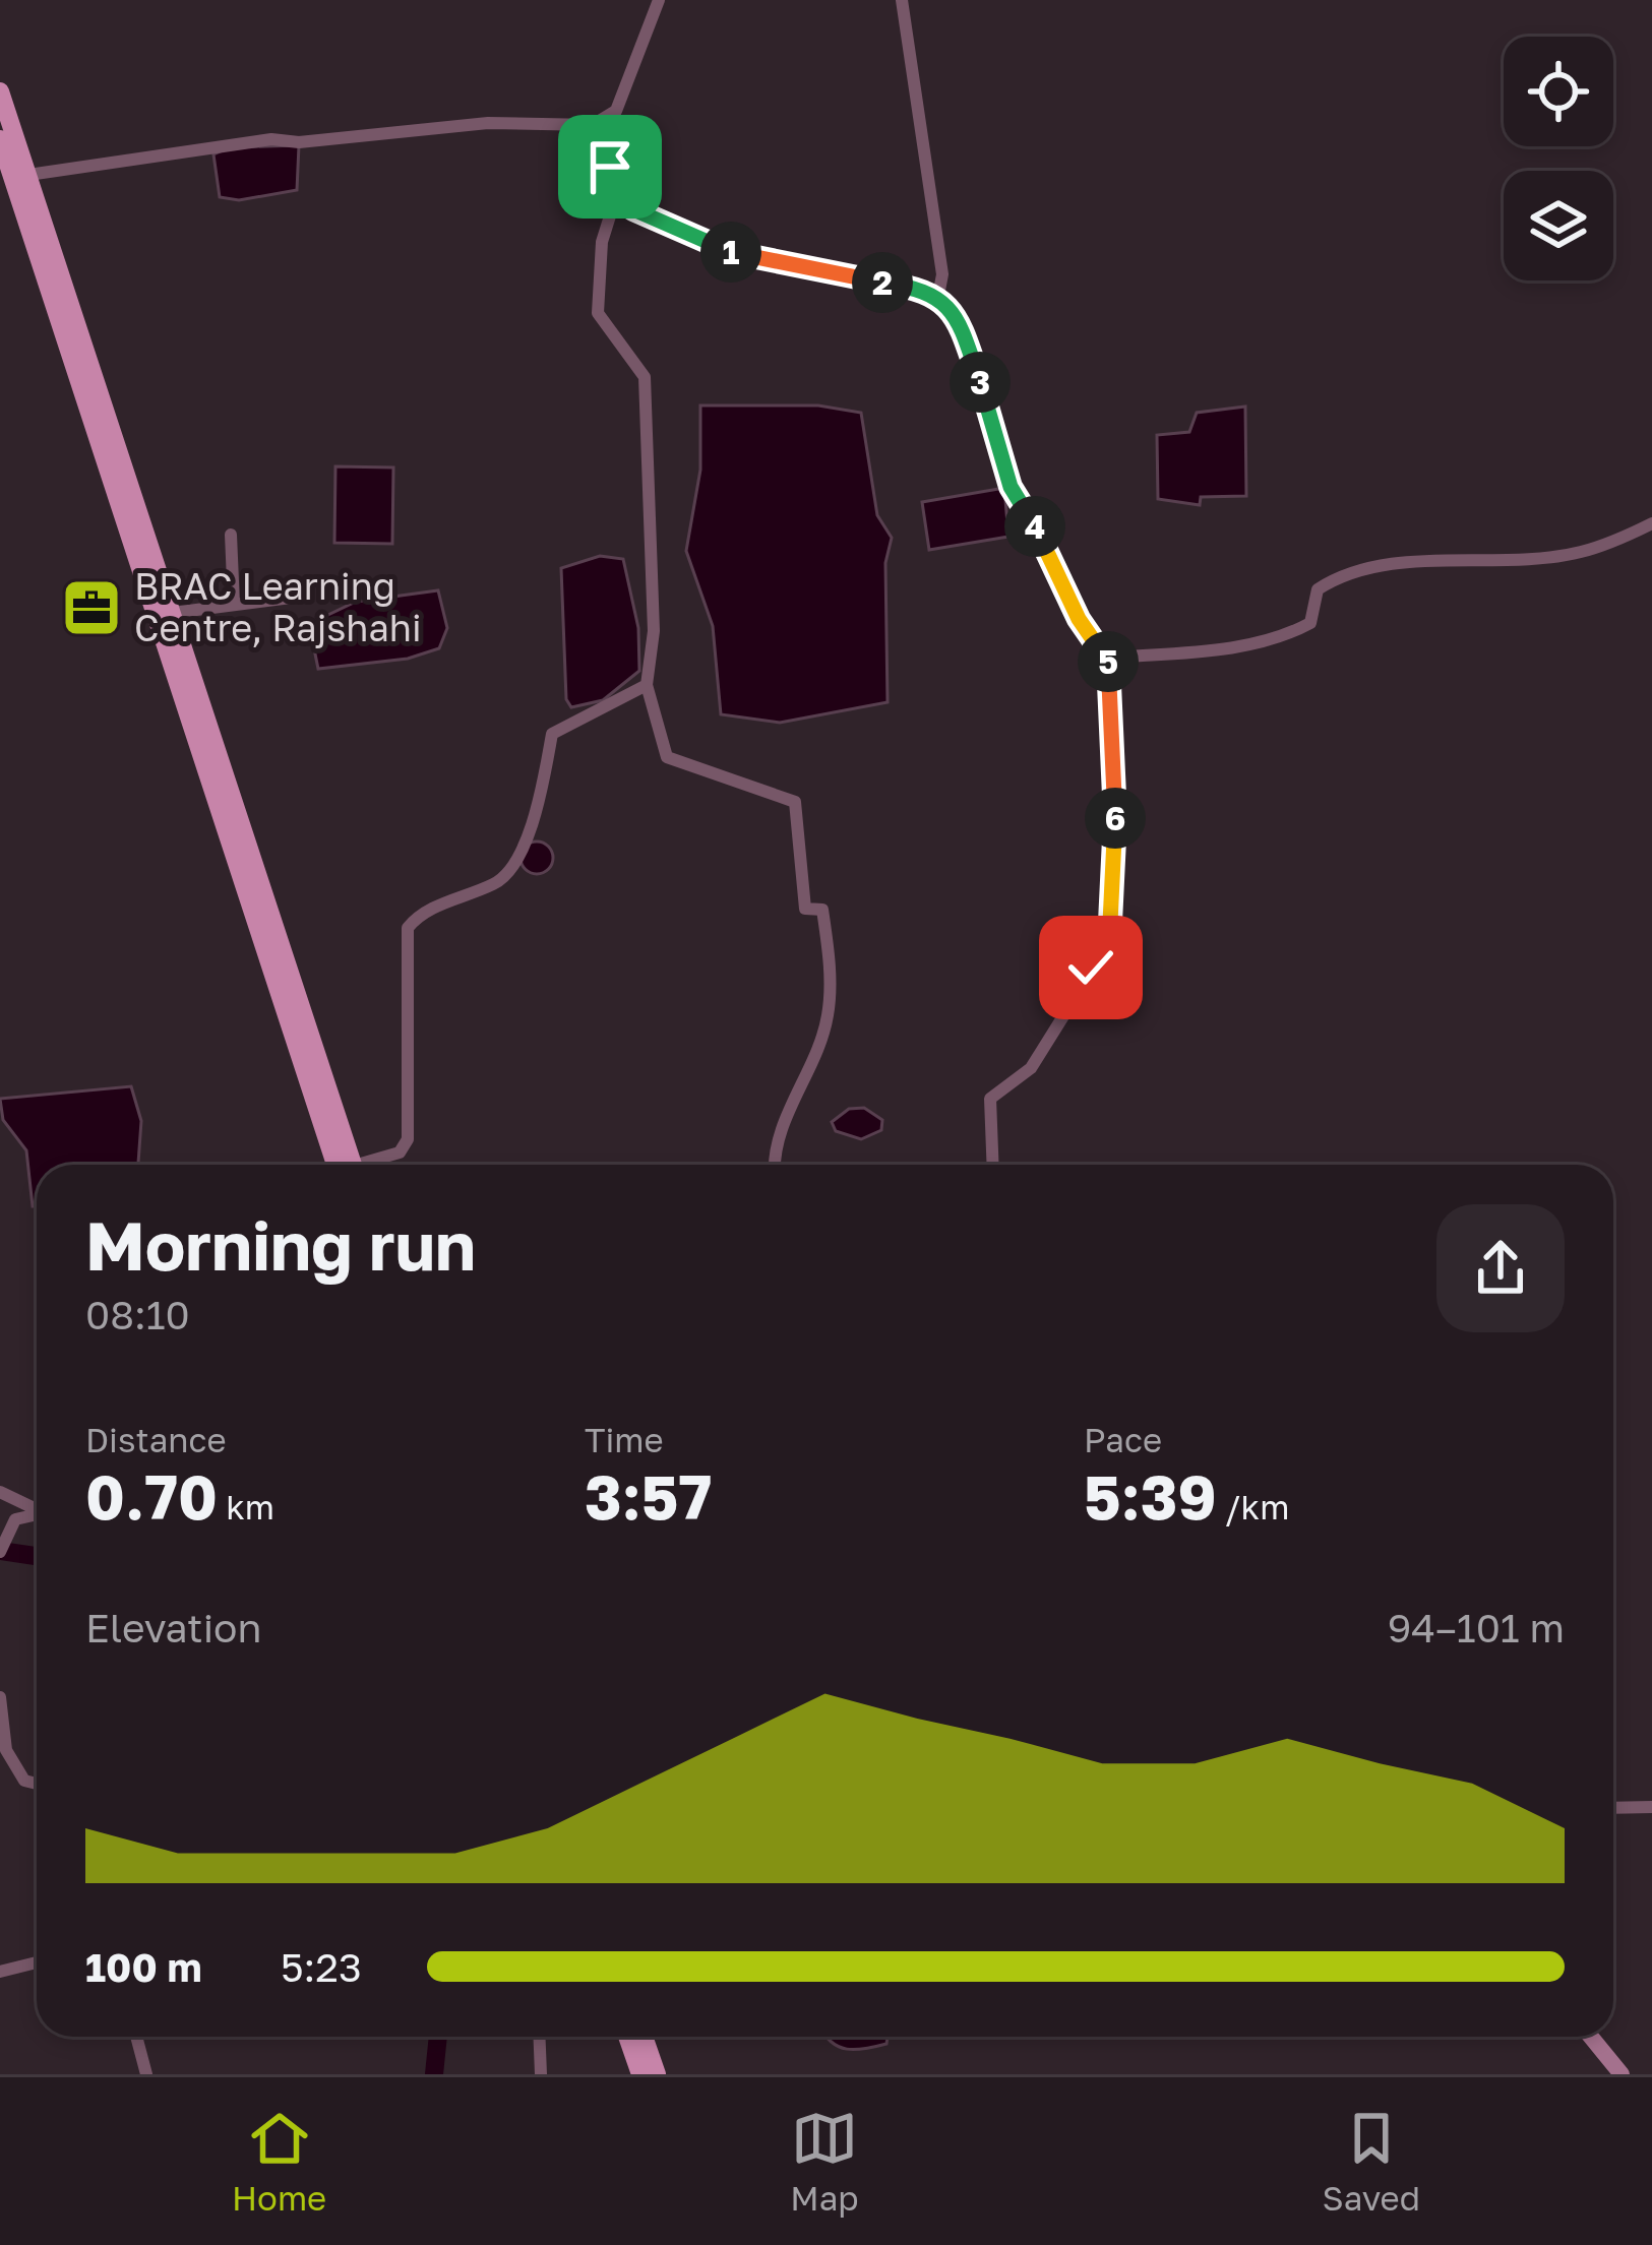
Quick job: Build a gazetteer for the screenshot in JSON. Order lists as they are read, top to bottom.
{
  "places": {
    "office": ["BRAC Learning Centre, Rajshahi"]
  },
  "page": {
    "pins": [
      "1",
      "2",
      "3",
      "4",
      "5",
      "6"
    ],
    "heading": ["Morning run", "08:10"],
    "stats": [
      ["Distance", "0.70 km"],
      ["Time", "3:57"],
      ["Pace", "5:39 /km"]
    ],
    "chart": ["Elevation", "94–101 m"],
    "list": [
      {
        "name": "100 m",
        "note": "5:23"
      }
    ],
    "tabs": ["Home", "Map", "Saved"]
  }
}
